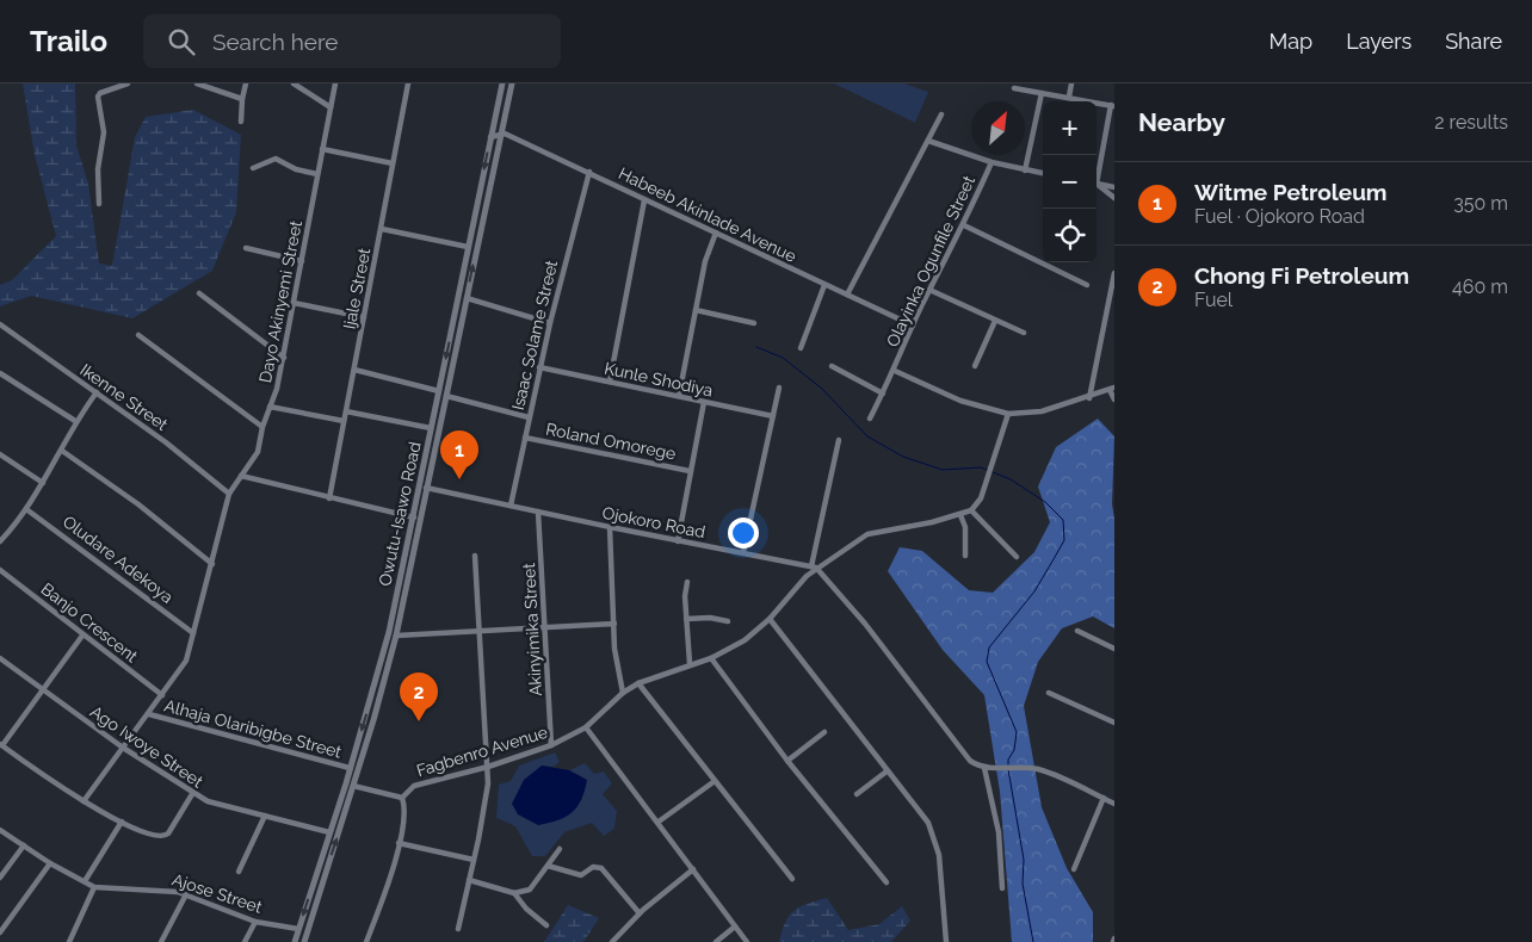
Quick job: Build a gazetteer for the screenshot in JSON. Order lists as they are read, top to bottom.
{
  "streets": {
    "street": [
      "Habeeb Akinlade Avenue",
      "Olayinka Ogunfile Street",
      "Ijale Street",
      "Dayo Akinyemi Street",
      "Isaac Solame Street",
      "Kunle Shodiya",
      "Ikenne Street",
      "Roland Omorege",
      "Owutu-Isawo Road",
      "Ojokoro Road",
      "Oludare Adekoya",
      "Banjo Crescent",
      "Akinyimika Street",
      "Alhaja Olaribigbe Street",
      "Ago Iwoye Street",
      "Fagbenro Avenue",
      "Ajose Street"
    ]
  },
  "crossings": [
    ["Habeeb Akinlade Avenue", "Olayinka Ogunfile Street"],
    ["Habeeb Akinlade Avenue", "Isaac Solame Street"],
    ["Habeeb Akinlade Avenue", "Owutu-Isawo Road"],
    ["Dayo Akinyemi Street", "Ikenne Street"],
    ["Dayo Akinyemi Street", "Oludare Adekoya"],
    ["Dayo Akinyemi Street", "Banjo Crescent"],
    ["Dayo Akinyemi Street", "Alhaja Olaribigbe Street"],
    ["Dayo Akinyemi Street", "Ago Iwoye Street"],
    ["Isaac Solame Street", "Kunle Shodiya"],
    ["Isaac Solame Street", "Roland Omorege"],
    ["Isaac Solame Street", "Ojokoro Road"],
    ["Owutu-Isawo Road", "Ojokoro Road"],
    ["Owutu-Isawo Road", "Alhaja Olaribigbe Street"],
    ["Owutu-Isawo Road", "Ago Iwoye Street"],
    ["Owutu-Isawo Road", "Fagbenro Avenue"],
    ["Owutu-Isawo Road", "Ajose Street"],
    ["Ojokoro Road", "Akinyimika Street"],
    ["Ojokoro Road", "Fagbenro Avenue"],
    ["Akinyimika Street", "Fagbenro Avenue"]
  ],
  "north": "top right",
  "page": {
    "header": "Trailo",
    "search": "Search here",
    "nav": ["Map", "Layers", "Share"],
    "heading": ["Nearby", "2 results"],
    "map_buttons": ["+", "−"],
    "list": [
      {
        "mark": "1",
        "name": "Witme Petroleum",
        "note": "Fuel · Ojokoro Road",
        "value": "350 m"
      },
      {
        "mark": "2",
        "name": "Chong Fi Petroleum",
        "note": "Fuel",
        "value": "460 m"
      }
    ],
    "pins": ["1", "2"]
  }
}
